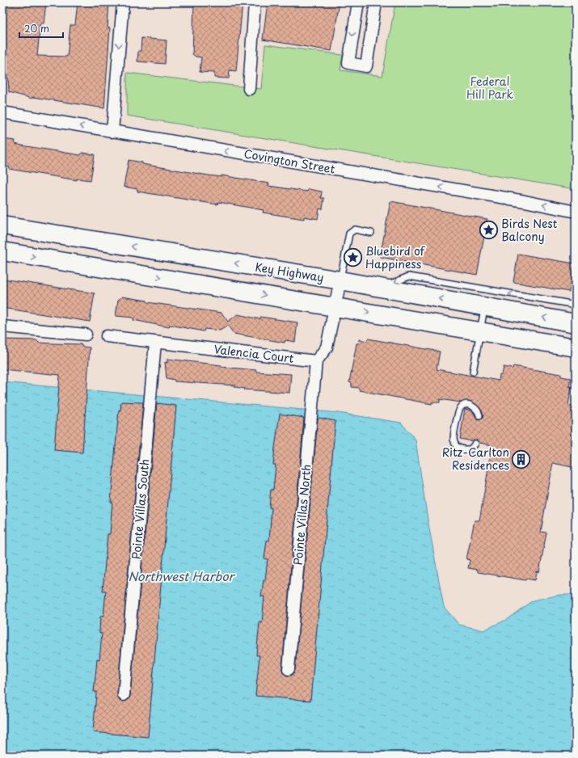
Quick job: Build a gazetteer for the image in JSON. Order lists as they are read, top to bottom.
{
  "streets": {
    "main road": ["Key Highway"],
    "street": [
      "Covington Street",
      "Valencia Court",
      "Pointe Villas South",
      "Pointe Villas North"
    ]
  },
  "crossings": [
    ["Valencia Court", "Pointe Villas South"],
    ["Valencia Court", "Pointe Villas North"]
  ],
  "one_way": ["Covington Street"],
  "water": ["Northwest Harbor"],
  "parks": ["Federal Hill Park"],
  "places": {
    "place": ["Birds Nest Balcony", "Bluebird of Happiness"],
    "building": ["Ritz-Carlton Residences"]
  },
  "scale_bar": "20 m"
}
